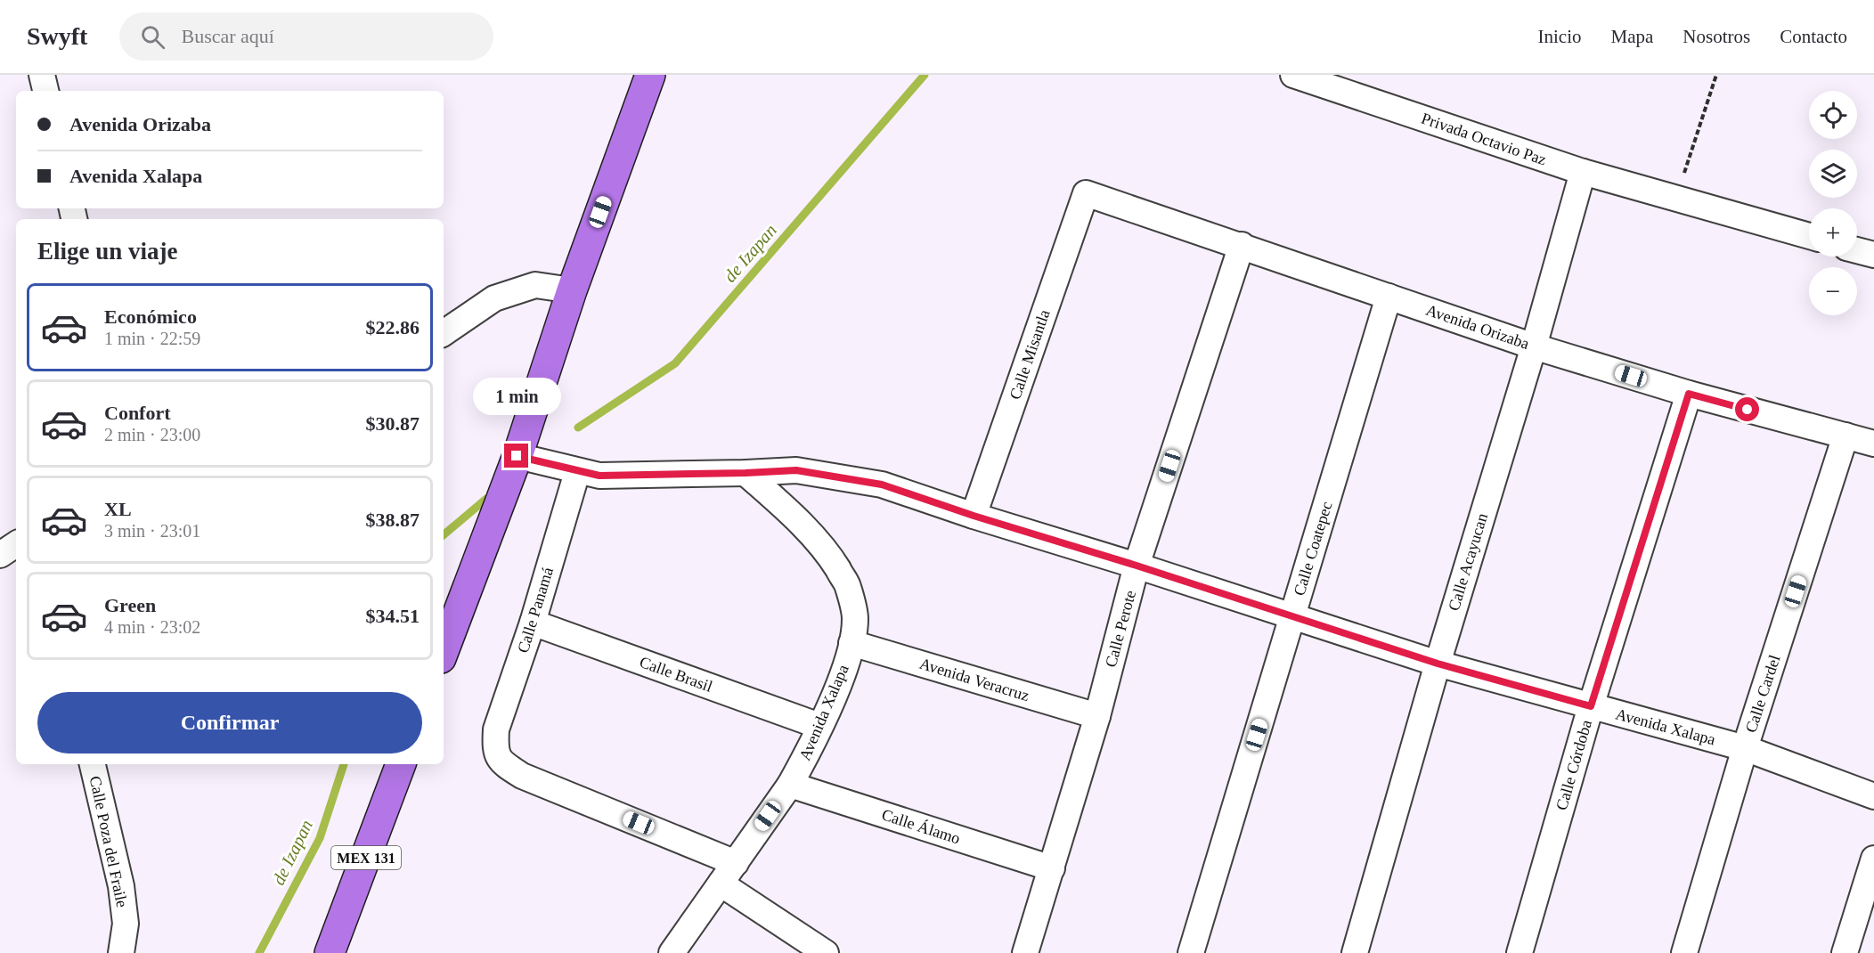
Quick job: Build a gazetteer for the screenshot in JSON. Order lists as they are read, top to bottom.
{
  "streets": {
    "main road": ["MEX 131"],
    "street": [
      "Privada Octavio Paz",
      "Avenida Orizaba",
      "Calle Misantla",
      "Calle Coatepec",
      "Calle Acayucan",
      "Calle Panamá",
      "Calle Perote",
      "Calle Brasil",
      "Avenida Veracruz",
      "Calle Cardel",
      "Avenida Xalapa",
      "Calle Córdoba",
      "Calle Álamo",
      "Calle Poza del Fraile"
    ]
  },
  "crossings": [
    ["Privada Octavio Paz", "Calle Acayucan"],
    ["Avenida Orizaba", "Calle Misantla"],
    ["Avenida Orizaba", "Calle Coatepec"],
    ["Avenida Orizaba", "Calle Acayucan"],
    ["Avenida Orizaba", "Calle Perote"],
    ["Avenida Orizaba", "Calle Cardel"],
    ["Avenida Orizaba", "Calle Córdoba"],
    ["Calle Misantla", "Avenida Xalapa"],
    ["Calle Coatepec", "Avenida Xalapa"],
    ["Calle Acayucan", "Avenida Xalapa"],
    ["Calle Panamá", "Calle Brasil"],
    ["Calle Panamá", "Avenida Xalapa"],
    ["Calle Perote", "Avenida Veracruz"],
    ["Calle Perote", "Avenida Xalapa"],
    ["Calle Perote", "Calle Álamo"],
    ["Calle Brasil", "Avenida Xalapa"],
    ["Avenida Veracruz", "Avenida Xalapa"],
    ["Calle Cardel", "Avenida Xalapa"],
    ["Avenida Xalapa", "Calle Córdoba"],
    ["Avenida Xalapa", "Calle Álamo"]
  ],
  "water": ["de Izapan"],
  "page": {
    "header": "Swyft",
    "search": "Buscar aquí",
    "nav": [
      "Inicio",
      "Mapa",
      "Nosotros",
      "Contacto"
    ],
    "map_buttons": ["+", "−"],
    "banner": ["Avenida Orizaba", "Avenida Xalapa"],
    "heading": "Elige un viaje",
    "list": [
      {
        "name": "Económico",
        "note": "1 min · 22:59",
        "value": "$22.86"
      },
      {
        "name": "Confort",
        "note": "2 min · 23:00",
        "value": "$30.87"
      },
      {
        "name": "XL",
        "note": "3 min · 23:01",
        "value": "$38.87"
      },
      {
        "name": "Green",
        "note": "4 min · 23:02",
        "value": "$34.51"
      }
    ],
    "bubble": "1 min",
    "buttons": "Confirmar"
  }
}
